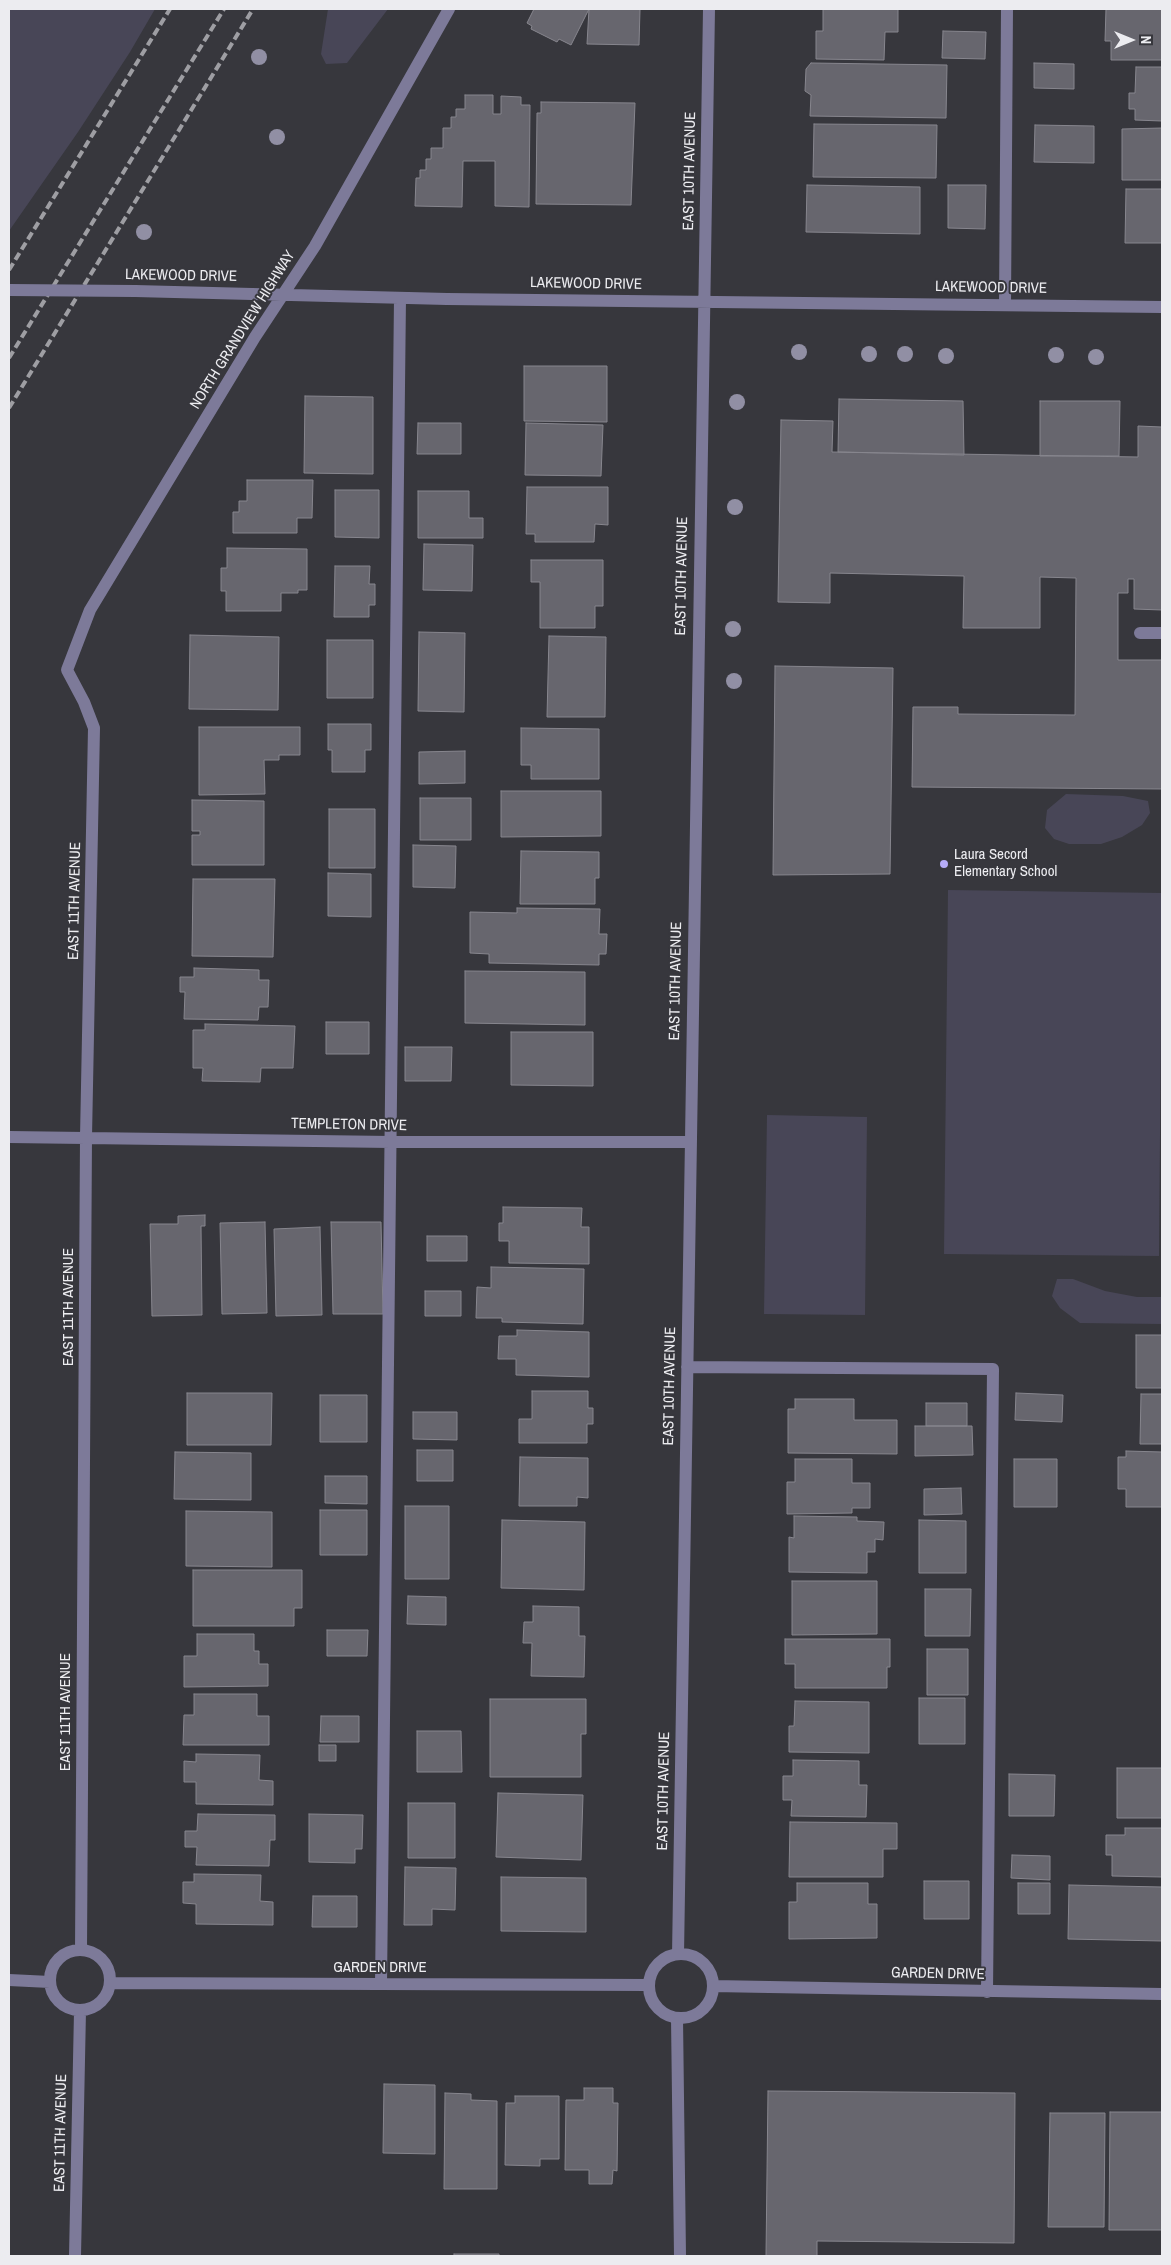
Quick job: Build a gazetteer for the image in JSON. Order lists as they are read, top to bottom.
{
  "streets": {
    "street": [
      "EAST 10TH AVENUE",
      "LAKEWOOD DRIVE",
      "NORTH GRANDVIEW HIGHWAY",
      "EAST 11TH AVENUE",
      "TEMPLETON DRIVE",
      "GARDEN DRIVE"
    ]
  },
  "crossings": [
    ["EAST 10TH AVENUE", "LAKEWOOD DRIVE"],
    ["EAST 10TH AVENUE", "TEMPLETON DRIVE"],
    ["EAST 10TH AVENUE", "GARDEN DRIVE"],
    ["LAKEWOOD DRIVE", "NORTH GRANDVIEW HIGHWAY"],
    ["NORTH GRANDVIEW HIGHWAY", "EAST 11TH AVENUE"],
    ["EAST 11TH AVENUE", "TEMPLETON DRIVE"],
    ["EAST 11TH AVENUE", "GARDEN DRIVE"]
  ],
  "places": ["Laura Secord Elementary School"],
  "north": "right"
}
